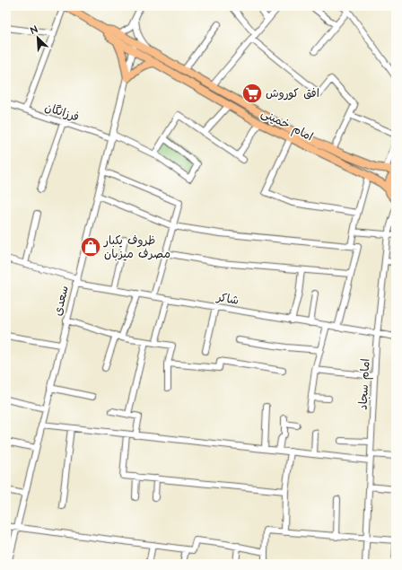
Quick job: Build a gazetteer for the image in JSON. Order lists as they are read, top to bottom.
{
  "streets": {
    "main road": ["امام خمینی"],
    "street": [
      "فرزانگان",
      "شاکر",
      "سعدی",
      "امام سجاد"
    ]
  },
  "crossings": [
    ["فرزانگان", "سعدی"],
    ["امام خمینی", "سعدی"],
    ["شاکر", "سعدی"],
    ["شاکر", "امام سجاد"]
  ],
  "places": {
    "supermarket": ["افق کوروش"],
    "shop": ["ظروف یکبار مصرف میزبان"]
  },
  "north": "top left"
}
